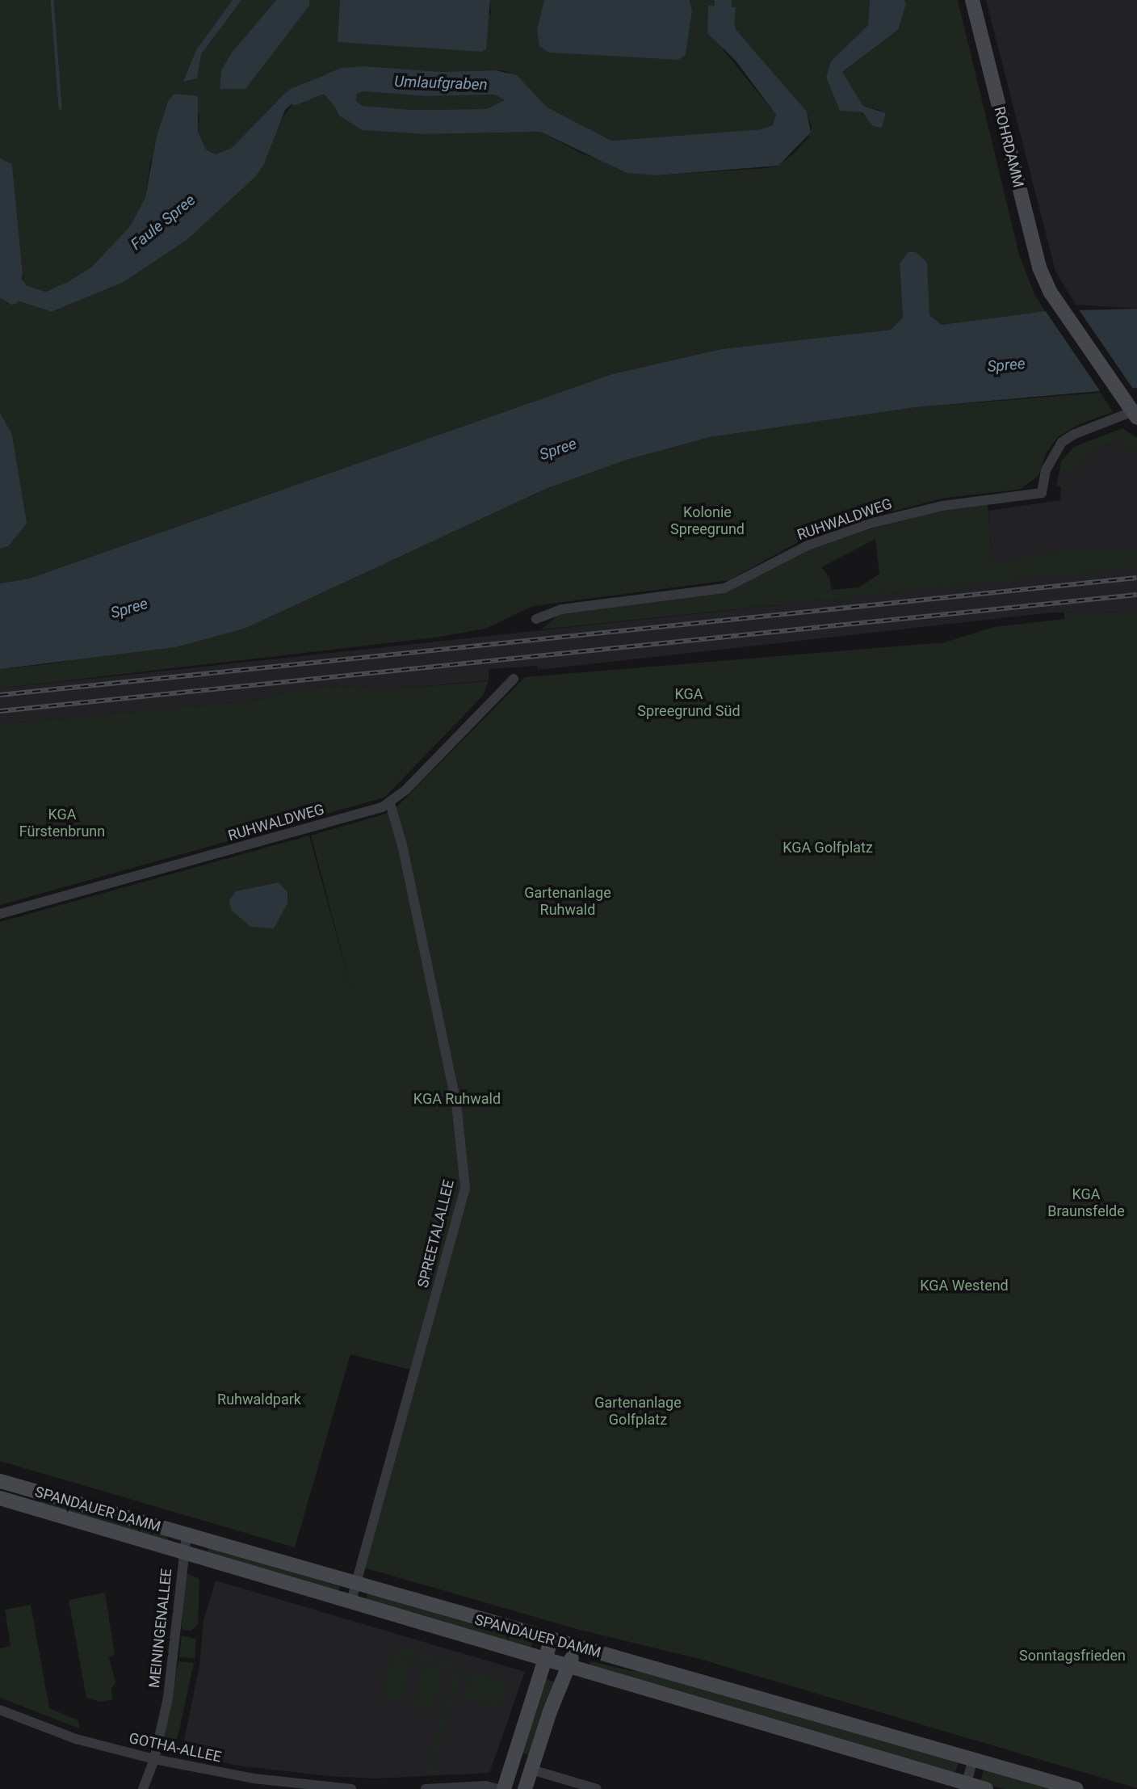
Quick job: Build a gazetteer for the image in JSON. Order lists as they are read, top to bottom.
{
  "streets": {
    "main road": ["ROHRDAMM", "SPANDAUER DAMM"],
    "street": [
      "RUHWALDWEG",
      "SPREETALALLEE",
      "MEININGENALLEE",
      "GOTHA-ALLEE"
    ]
  },
  "crossings": [
    ["ROHRDAMM", "RUHWALDWEG"],
    ["RUHWALDWEG", "SPREETALALLEE"],
    ["SPREETALALLEE", "SPANDAUER DAMM"],
    ["SPANDAUER DAMM", "MEININGENALLEE"],
    ["MEININGENALLEE", "GOTHA-ALLEE"]
  ],
  "water": ["Umlaufgraben", "Faule Spree", "Spree"],
  "parks": [
    "Kolonie Spreegrund",
    "KGA Spreegrund Süd",
    "KGA Fürstenbrunn",
    "KGA Golfplatz",
    "Gartenanlage Ruhwald",
    "KGA Ruhwald",
    "KGA Braunsfelde",
    "KGA Westend",
    "Ruhwaldpark",
    "Gartenanlage Golfplatz",
    "Sonntagsfrieden"
  ]
}
